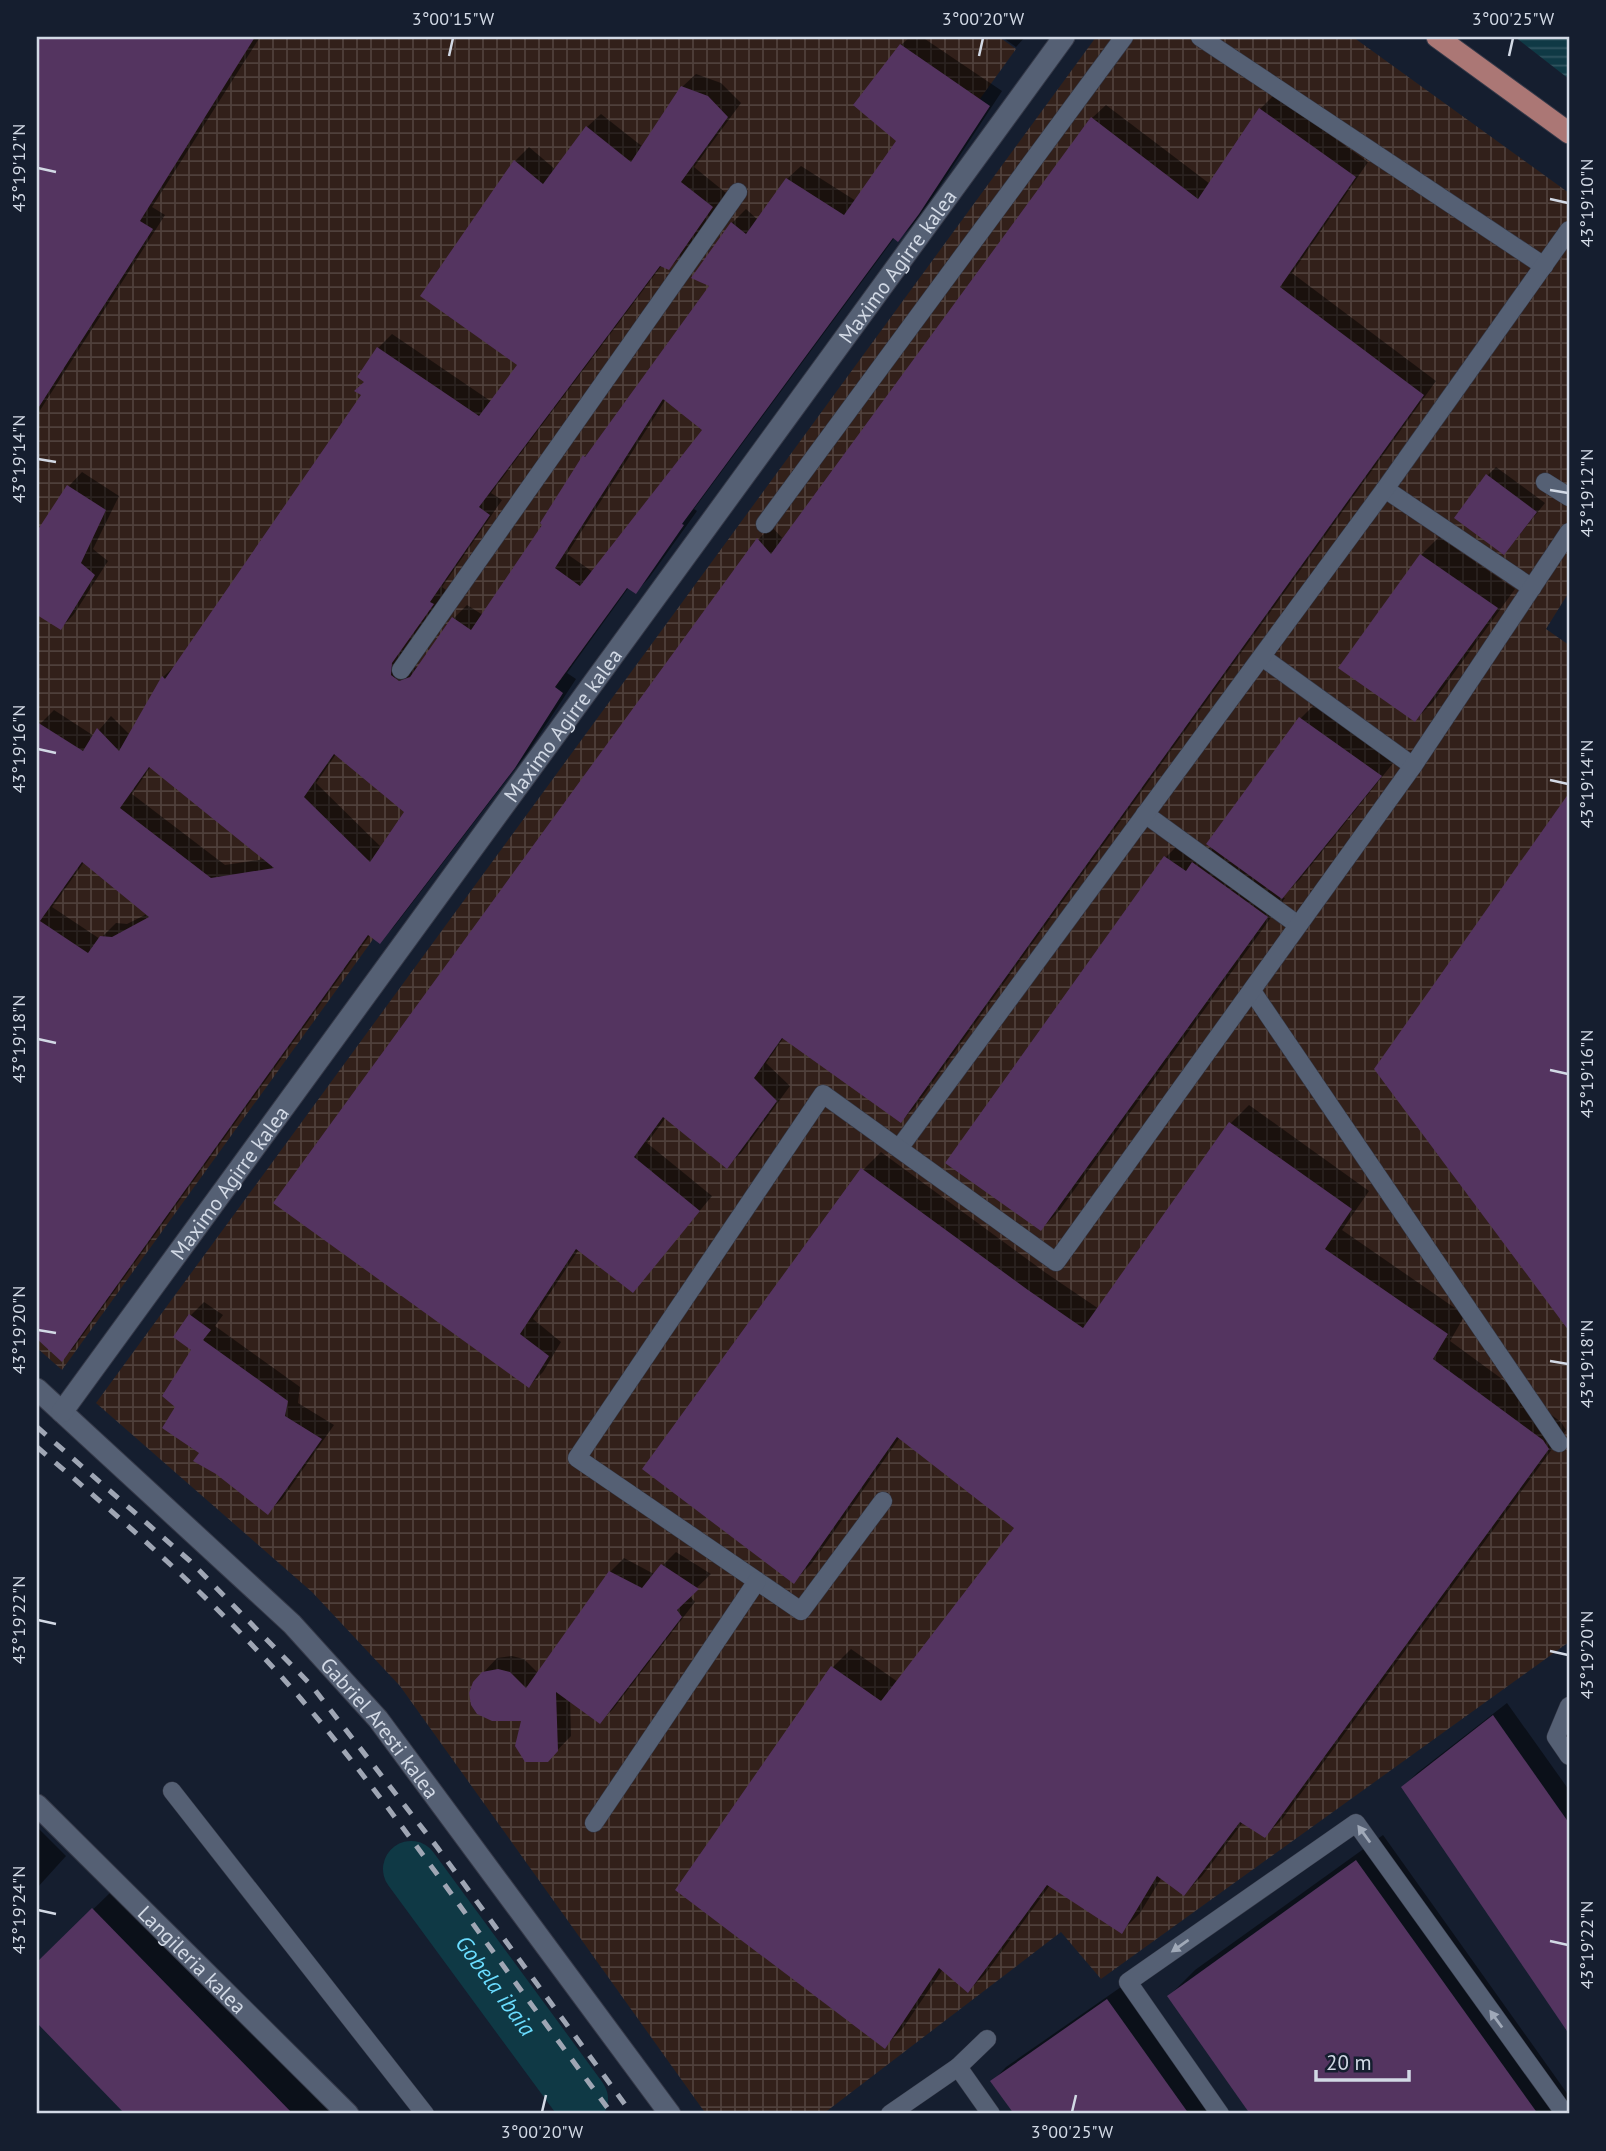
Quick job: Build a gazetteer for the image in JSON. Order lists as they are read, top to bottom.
{
  "streets": {
    "street": ["Maximo Agirre kalea", "Gabriel Aresti kalea", "Langileria kalea"]
  },
  "crossings": [
    ["Maximo Agirre kalea", "Gabriel Aresti kalea"]
  ],
  "water": ["Gobela ibaia"],
  "scale_bar": "20 m",
  "coordinates": [
    "3°00'15\"W",
    "3°00'20\"W",
    "3°00'25\"W",
    "43°19'12\"N",
    "43°19'10\"N",
    "43°19'14\"N",
    "43°19'16\"N",
    "43°19'18\"N",
    "43°19'20\"N",
    "43°19'22\"N",
    "43°19'24\"N"
  ]
}
